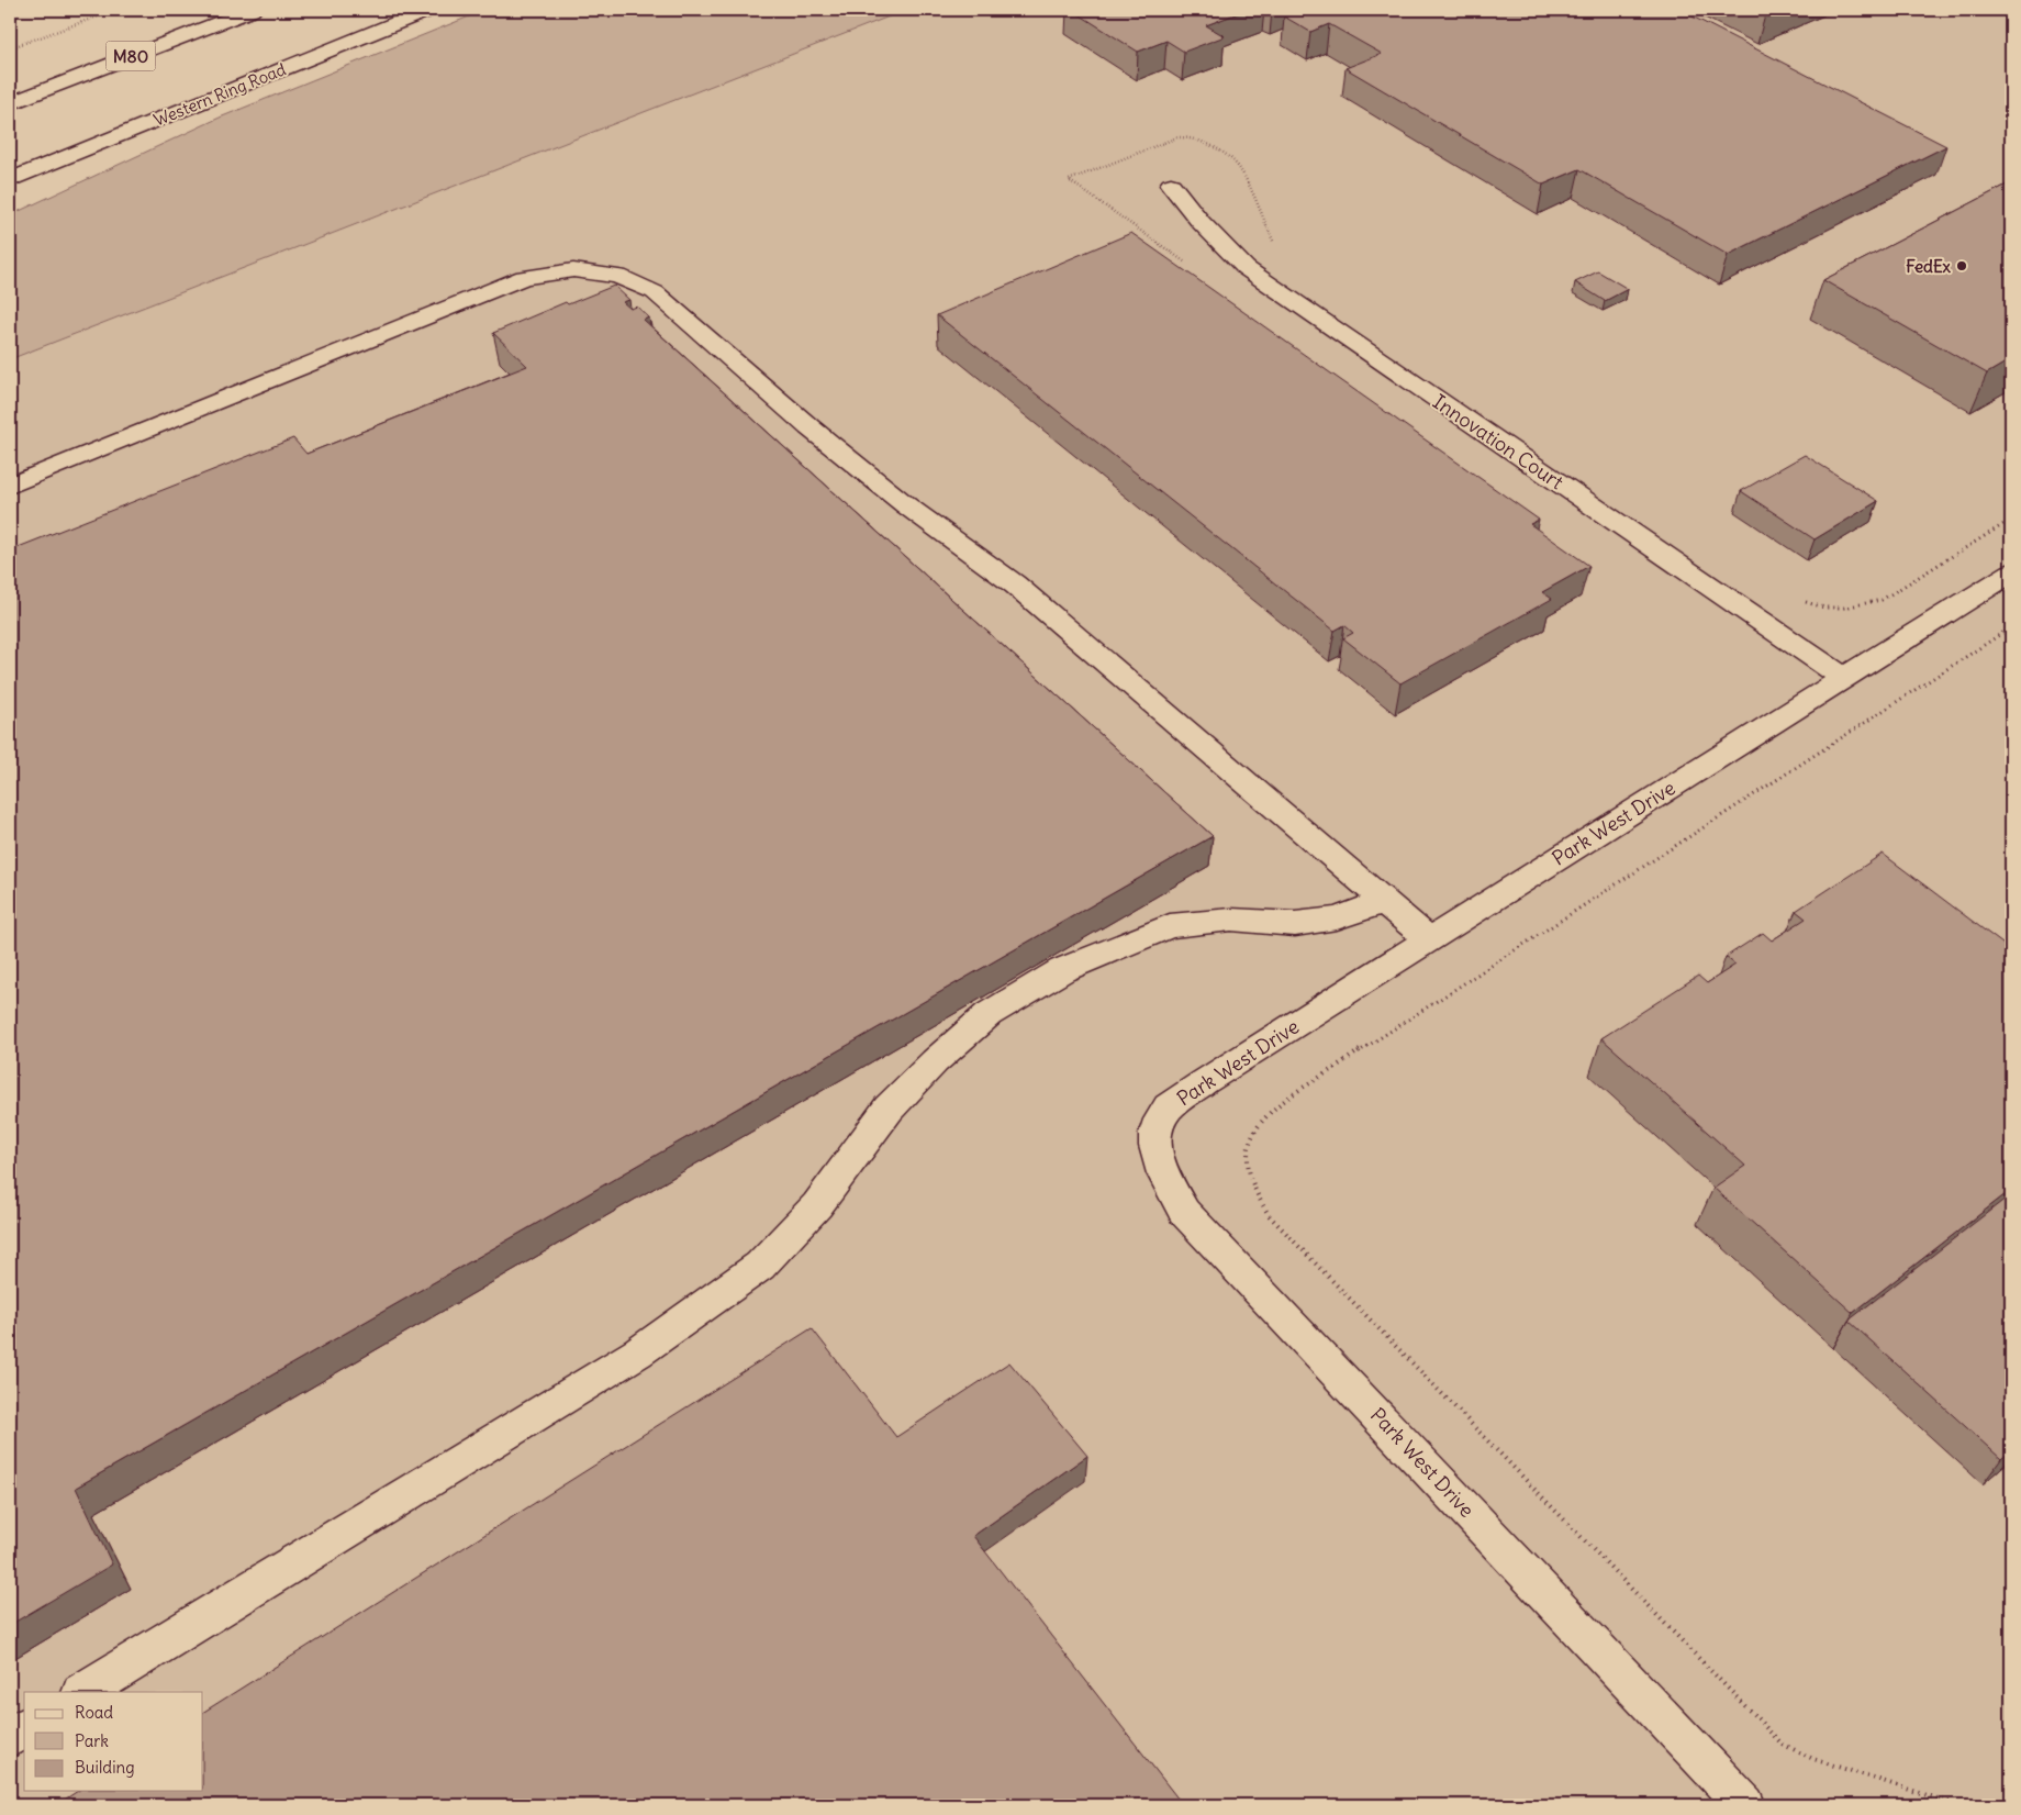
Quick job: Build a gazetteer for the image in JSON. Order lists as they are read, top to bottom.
{
  "streets": {
    "main road": [
      "M80",
      "Western Ring Road",
      "Innovation Court",
      "Park West Drive"
    ]
  },
  "crossings": [
    ["Innovation Court", "Park West Drive"]
  ],
  "places": ["FedEx"],
  "legend": ["Road", "Park", "Building"]
}
